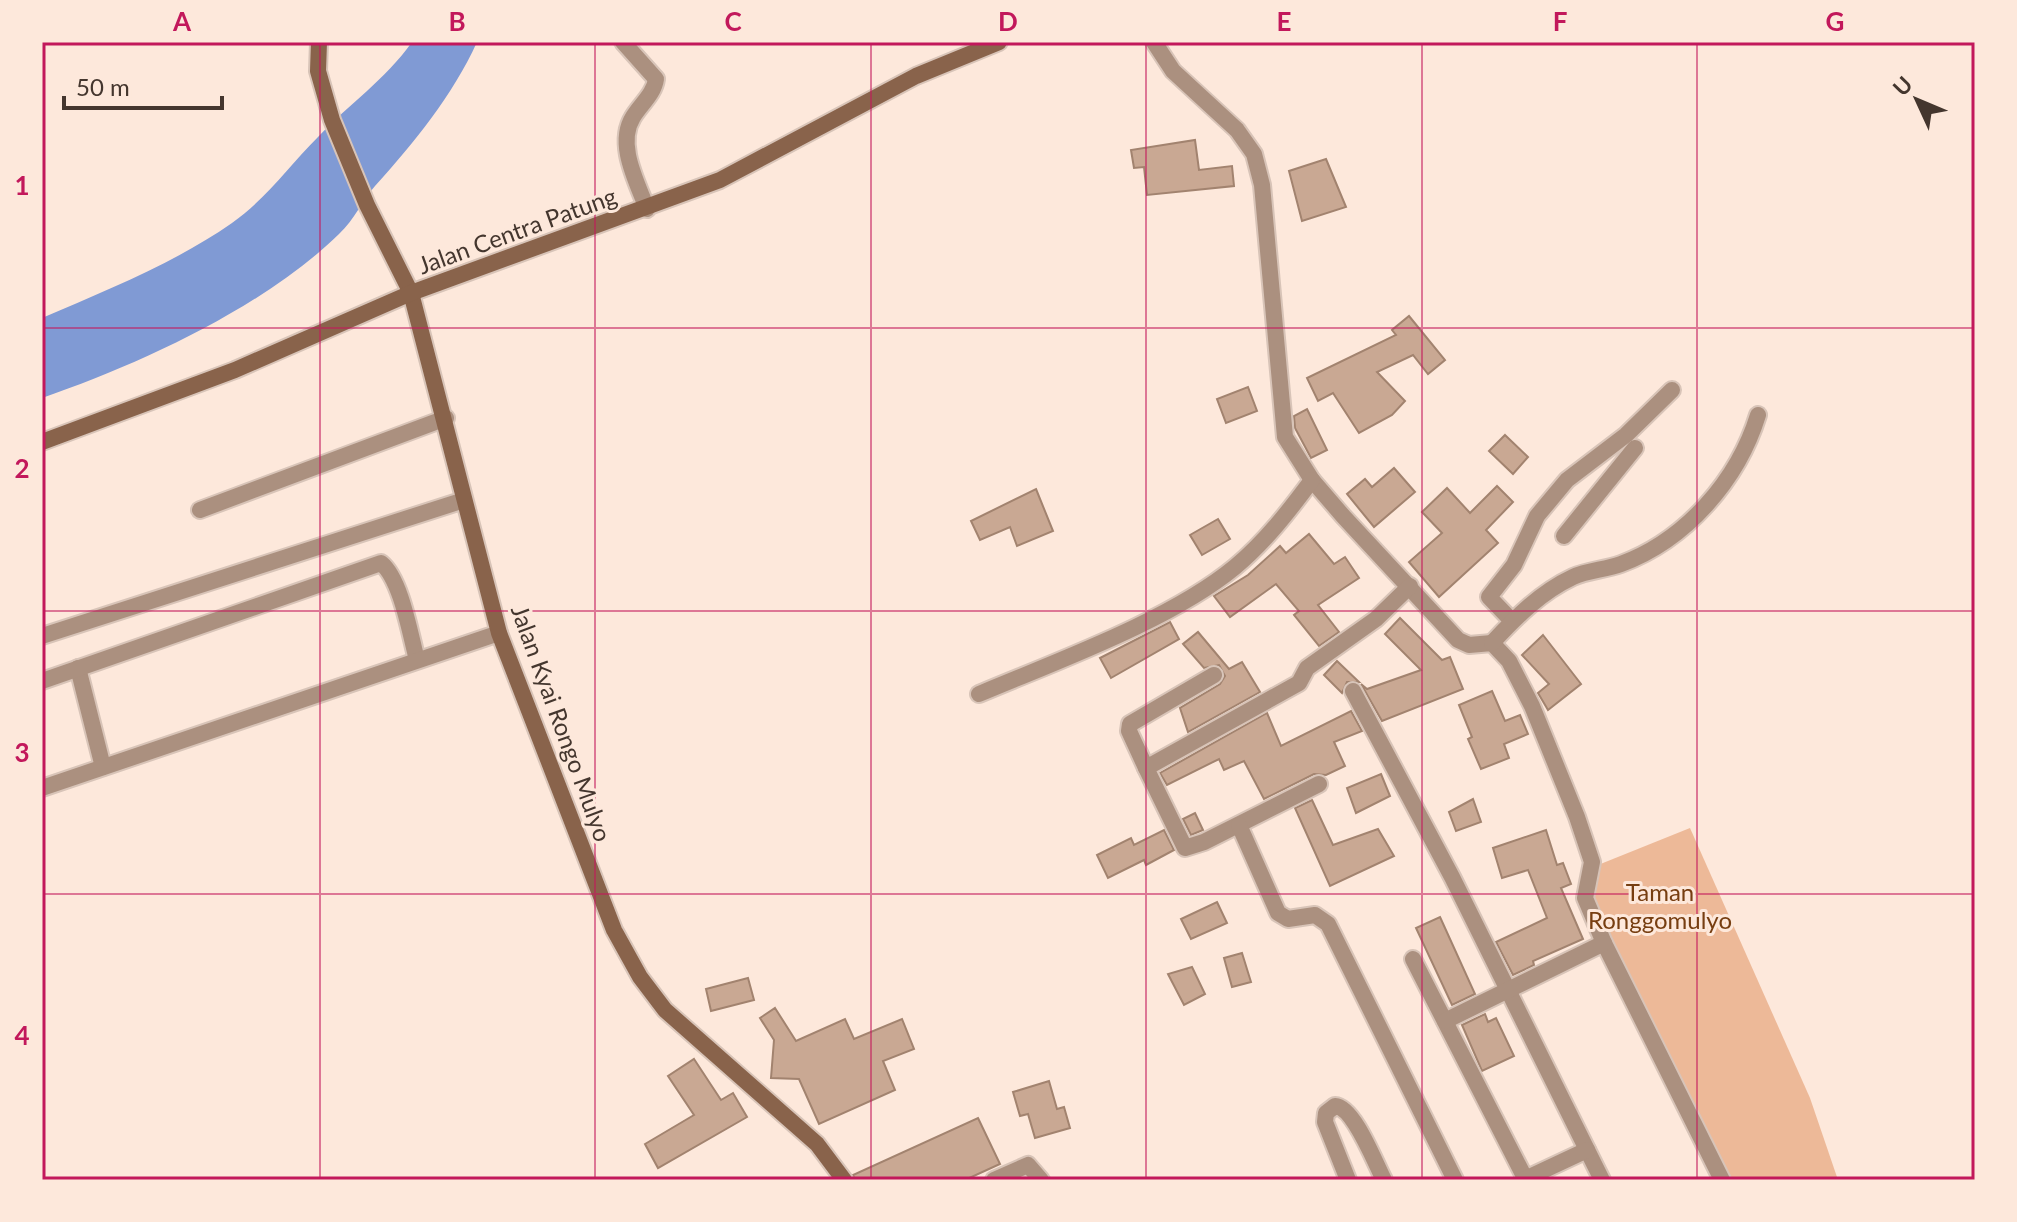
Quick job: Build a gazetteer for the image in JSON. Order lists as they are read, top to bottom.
{
  "streets": {
    "street": ["Jalan Centra Patung", "Jalan Kyai Rongo Mulyo"]
  },
  "crossings": [
    ["Jalan Centra Patung", "Jalan Kyai Rongo Mulyo"]
  ],
  "parks": ["Taman Ronggomulyo"],
  "scale_bar": "50 m",
  "north": "top left",
  "grid": {
    "columns": [
      "A",
      "B",
      "C",
      "D",
      "E",
      "F",
      "G"
    ],
    "rows": [
      "1",
      "2",
      "3",
      "4"
    ]
  }
}
